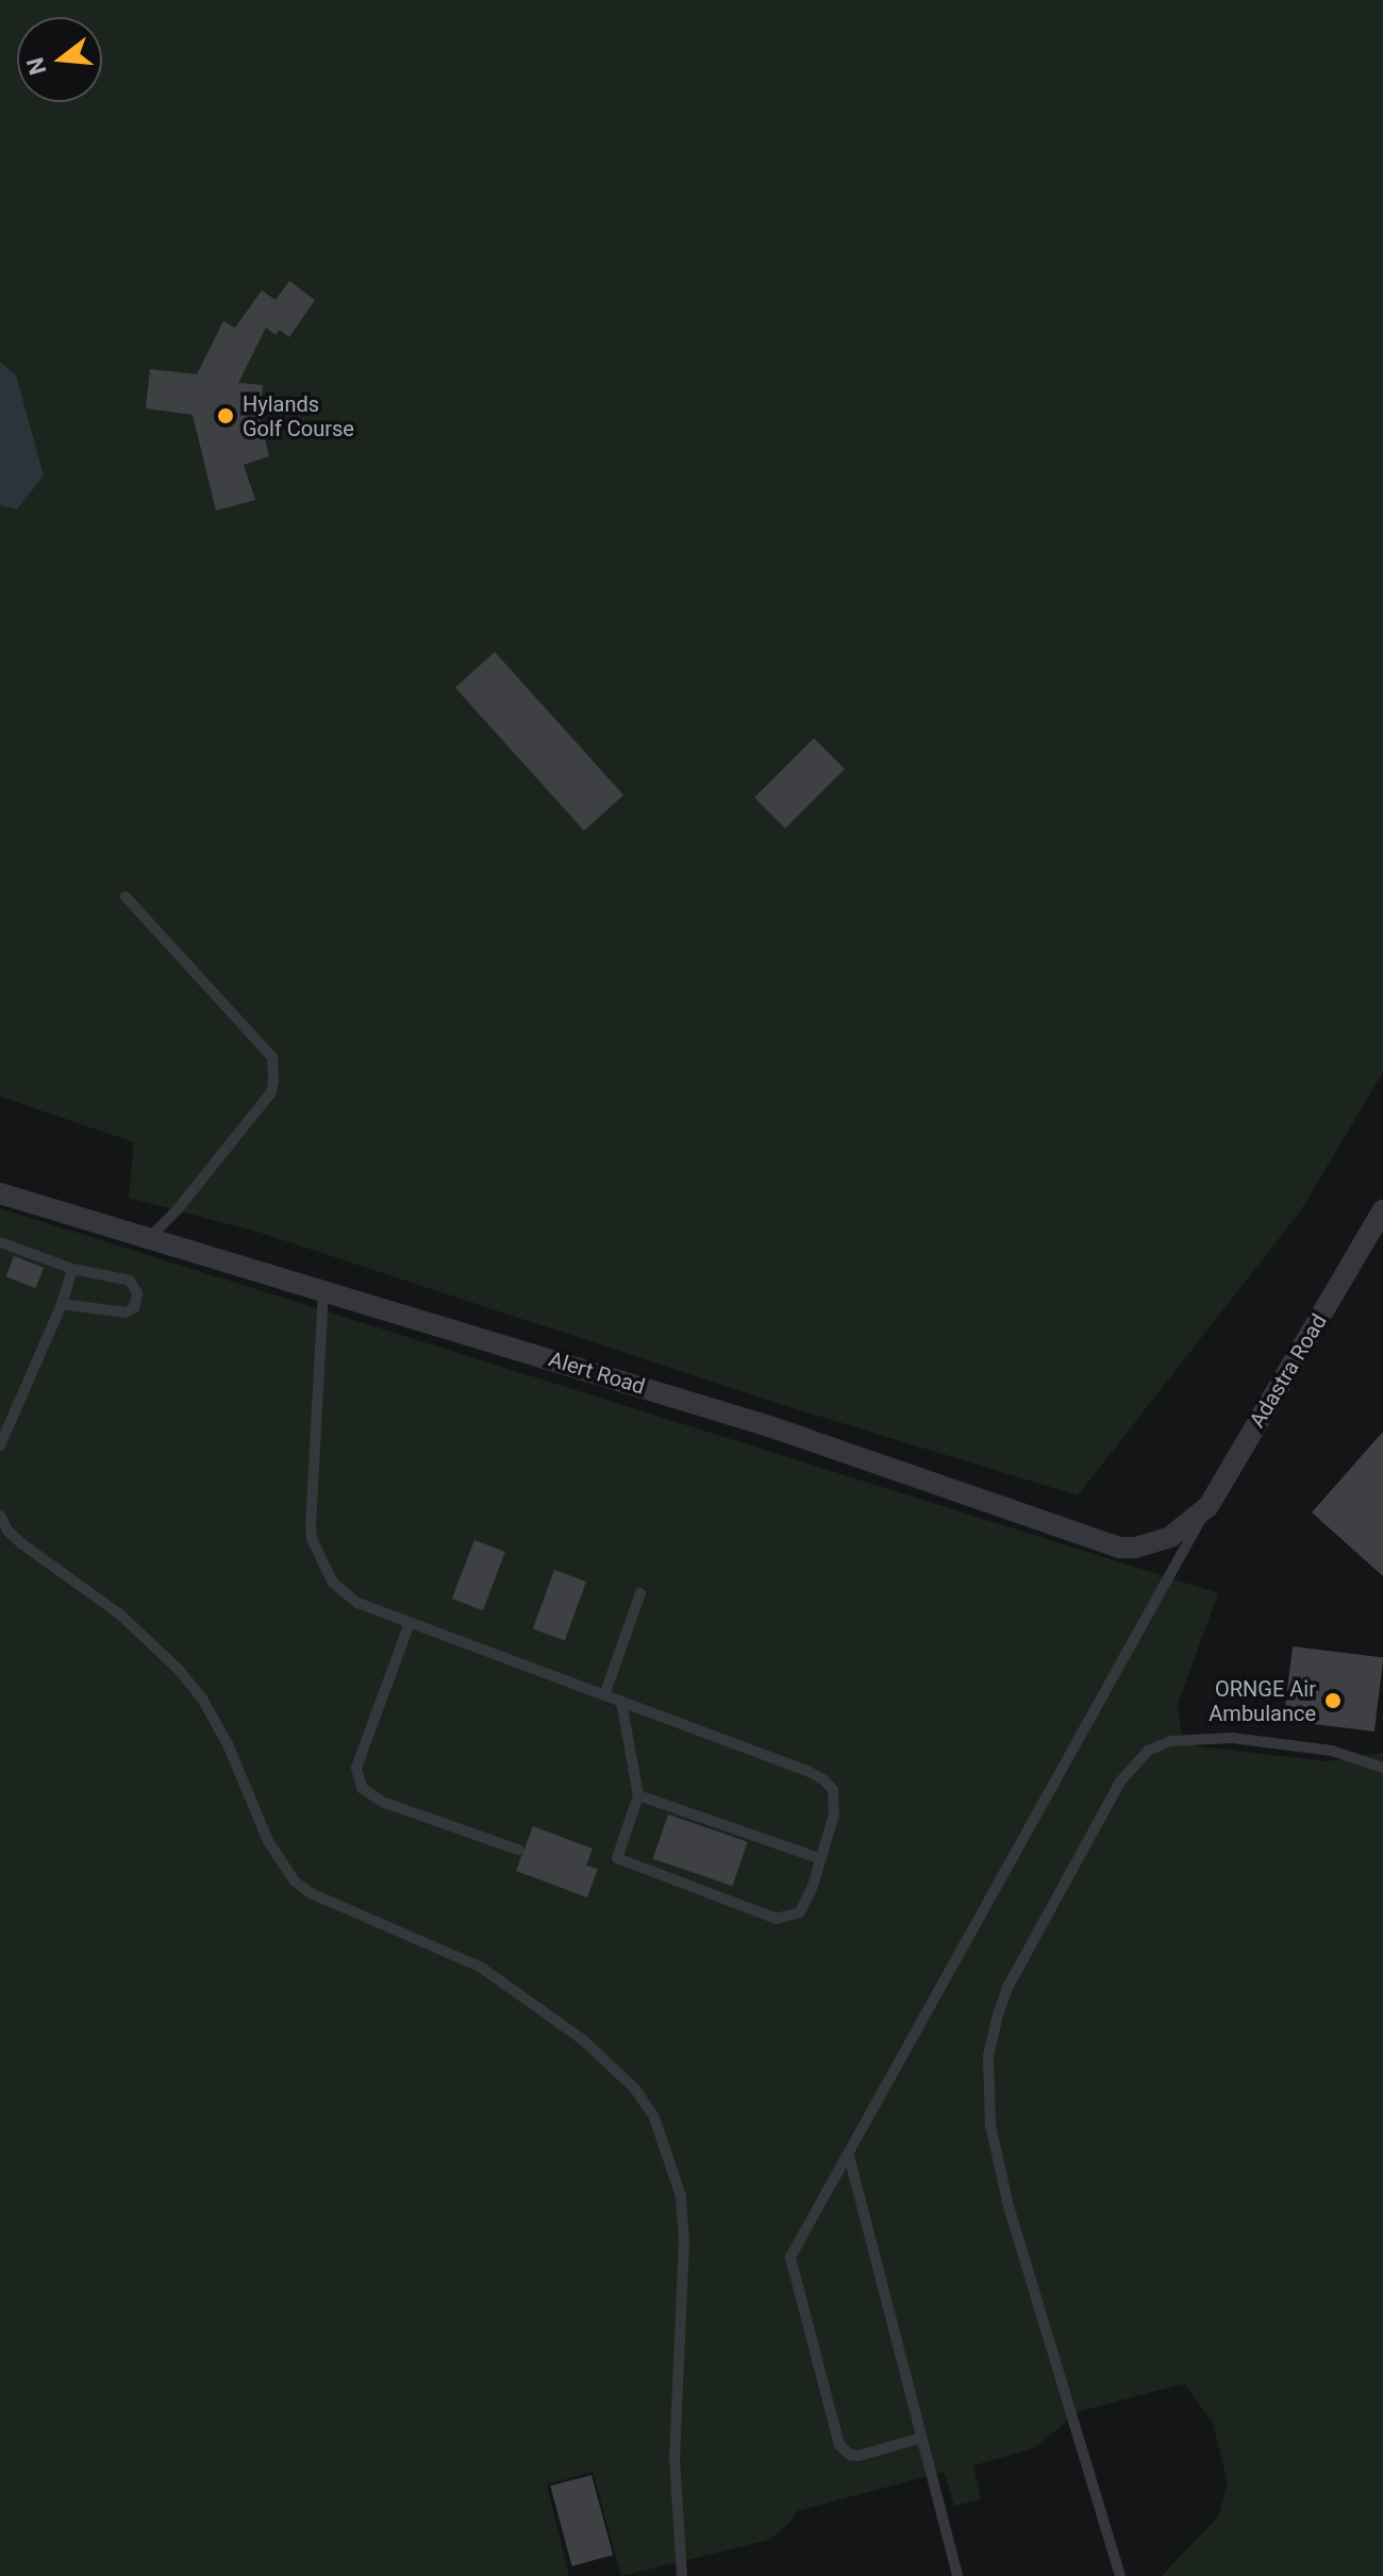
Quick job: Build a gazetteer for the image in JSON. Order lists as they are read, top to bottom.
{
  "streets": {
    "street": ["Adastra Road", "Alert Road"]
  },
  "crossings": [
    ["Adastra Road", "Alert Road"]
  ],
  "places": ["Hylands Golf Course", "ORNGE Air Ambulance"],
  "north": "left"
}
